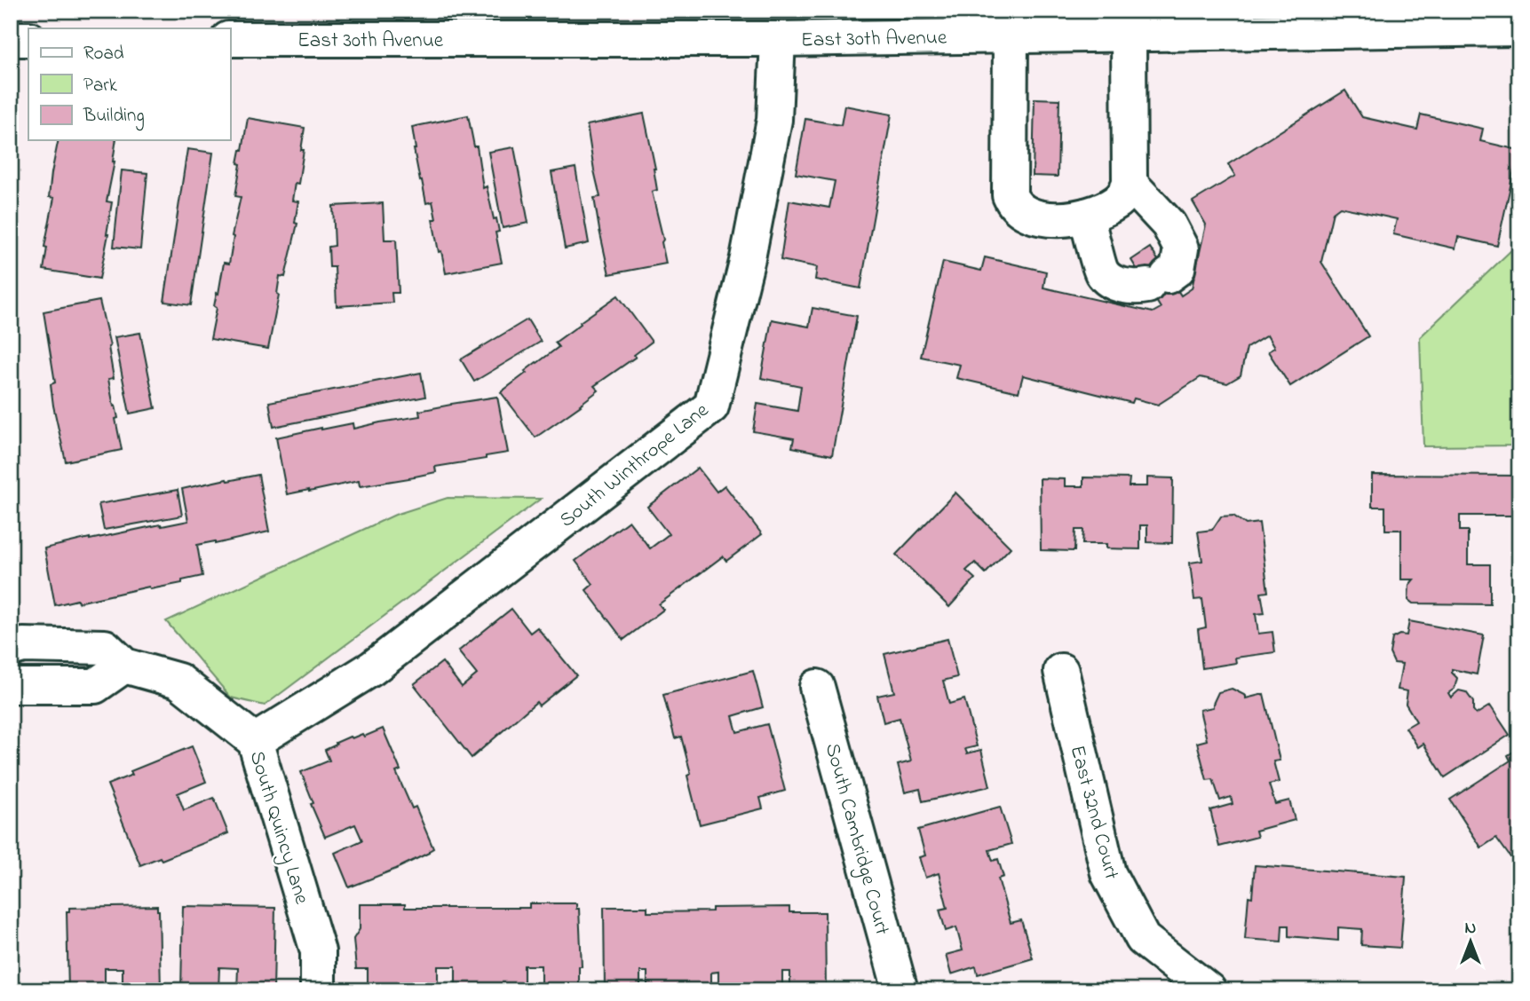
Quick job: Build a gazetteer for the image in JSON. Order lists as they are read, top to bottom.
{
  "streets": {
    "street": [
      "East 30th Avenue",
      "South Winthrope Lane",
      "East 32nd Court",
      "South Quincy Lane",
      "South Cambridge Court"
    ]
  },
  "crossings": [
    ["East 30th Avenue", "South Winthrope Lane"],
    ["South Winthrope Lane", "South Quincy Lane"]
  ],
  "legend": ["Road", "Park", "Building"],
  "north": "top"
}
